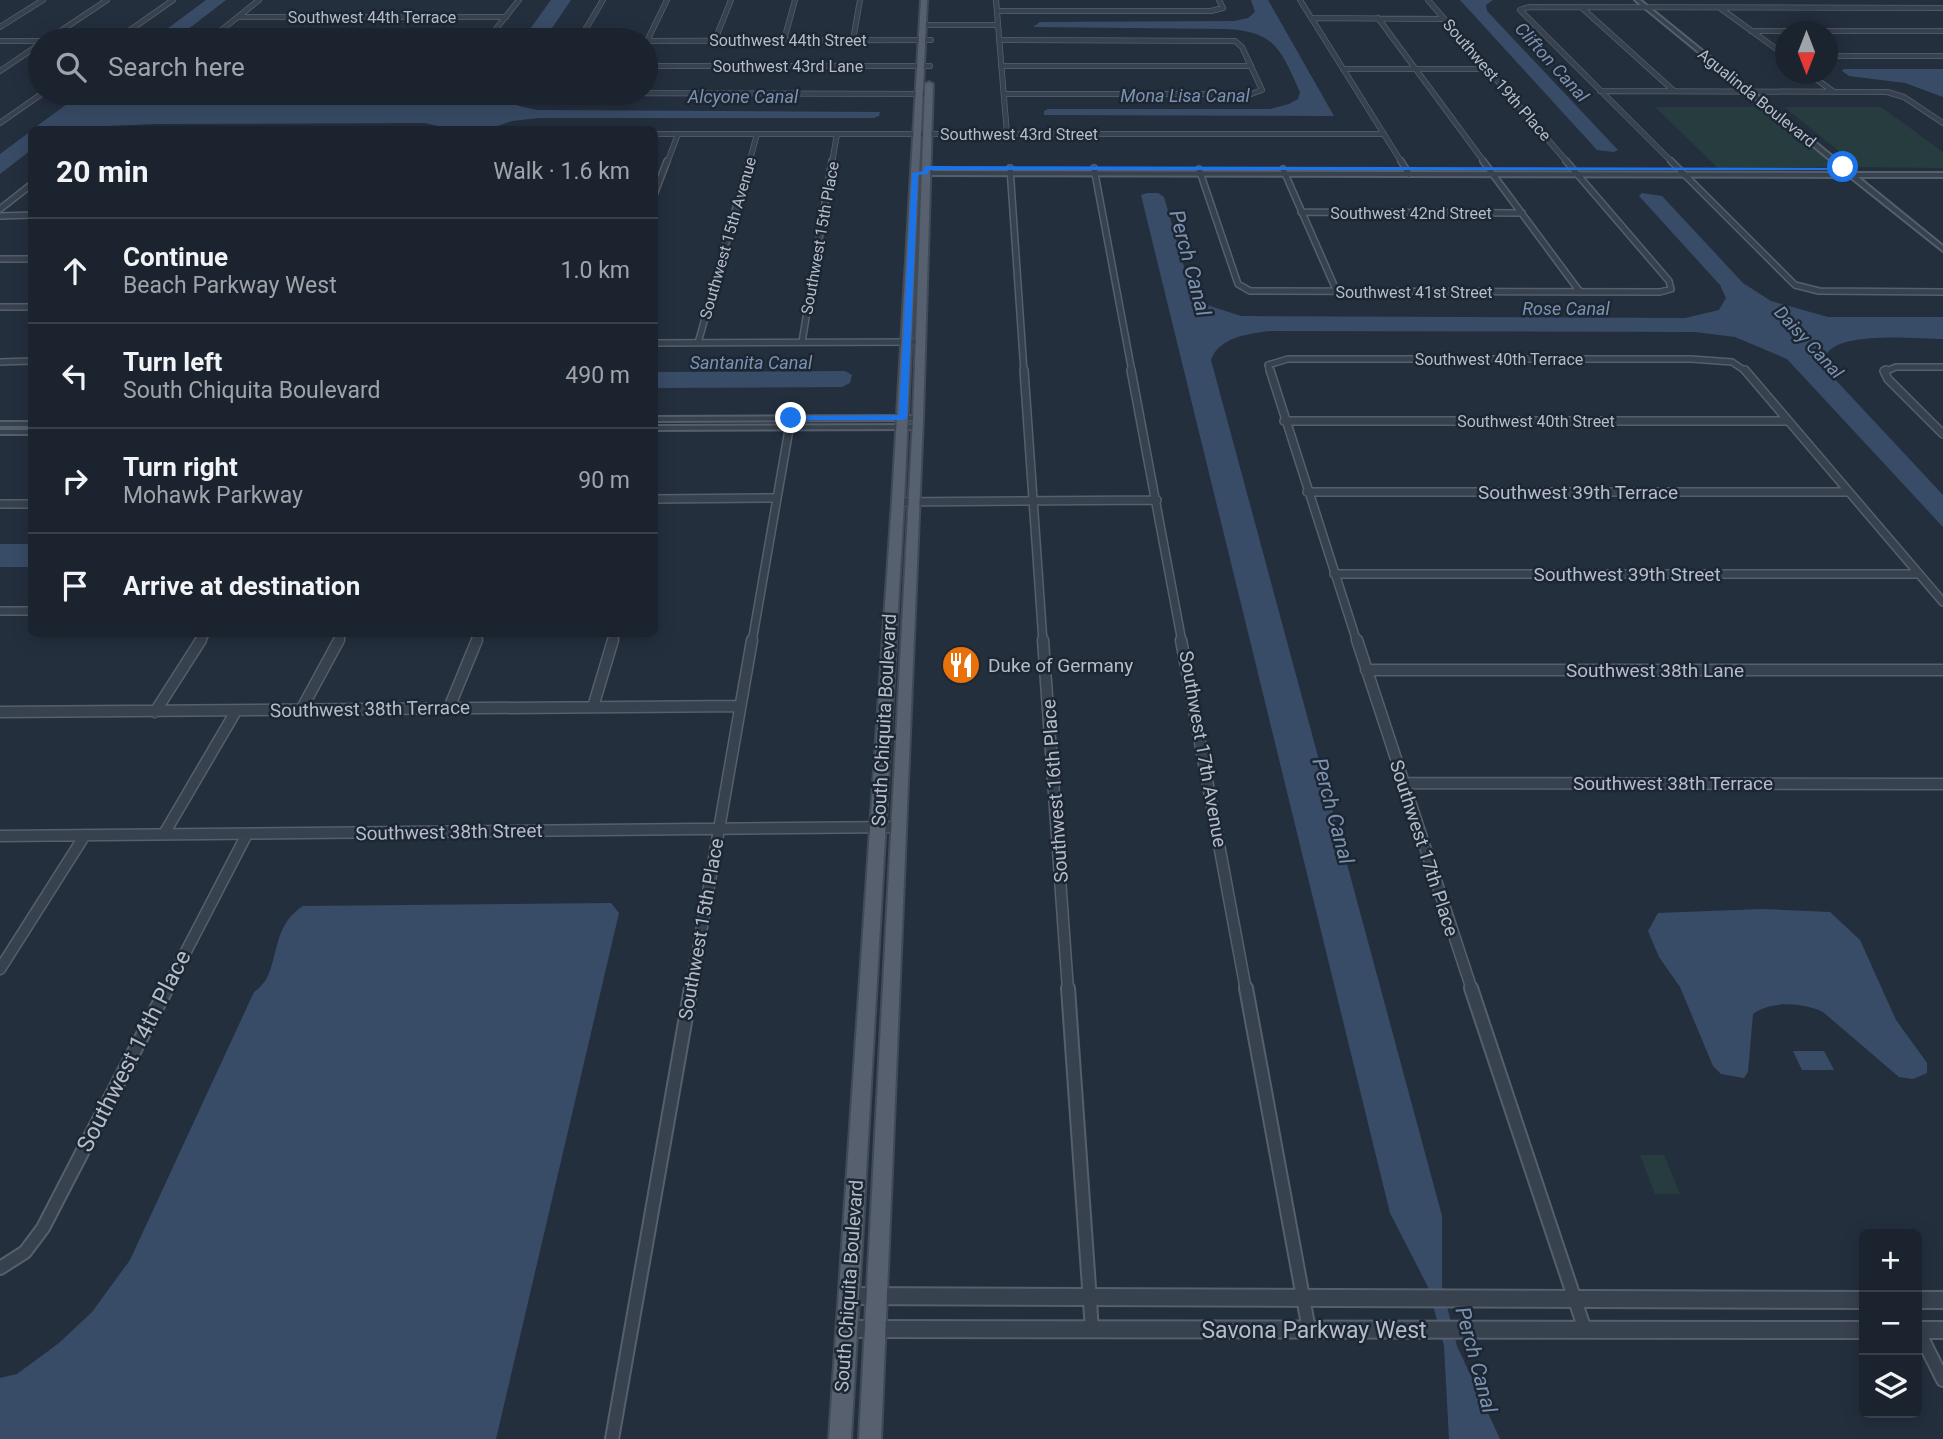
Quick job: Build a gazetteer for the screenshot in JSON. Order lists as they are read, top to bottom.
{
  "streets": {
    "main road": ["South Chiquita Boulevard"],
    "street": [
      "Southwest 44th Terrace",
      "Southwest 44th Street",
      "Southwest 43rd Lane",
      "Southwest 19th Place",
      "Agualinda Boulevard",
      "Southwest 43rd Street",
      "Southwest 42nd Street",
      "Southwest 15th Avenue",
      "Southwest 15th Place",
      "Southwest 41st Street",
      "Southwest 40th Terrace",
      "Southwest 40th Street",
      "Southwest 39th Terrace",
      "Southwest 39th Street",
      "Southwest 38th Lane",
      "Southwest 38th Terrace",
      "Southwest 17th Avenue",
      "Southwest 16th Place",
      "Southwest 38th Street",
      "Southwest 17th Place",
      "Southwest 14th Place",
      "Savona Parkway West"
    ]
  },
  "crossings": [
    ["Southwest 44th Street", "South Chiquita Boulevard"],
    ["Southwest 43rd Lane", "South Chiquita Boulevard"],
    ["Southwest 19th Place", "Southwest 41st Street"],
    ["Southwest 43rd Street", "Southwest 15th Avenue"],
    ["Southwest 43rd Street", "Southwest 15th Place"],
    ["Southwest 43rd Street", "South Chiquita Boulevard"],
    ["Southwest 15th Place", "Southwest 38th Terrace"],
    ["Southwest 15th Place", "Southwest 38th Street"],
    ["Southwest 40th Terrace", "Southwest 17th Place"],
    ["Southwest 40th Street", "Southwest 17th Place"],
    ["Southwest 39th Terrace", "Southwest 17th Place"],
    ["Southwest 39th Street", "Southwest 17th Place"],
    ["Southwest 38th Lane", "Southwest 17th Place"],
    ["Southwest 38th Terrace", "Southwest 17th Place"],
    ["South Chiquita Boulevard", "Southwest 38th Street"],
    ["South Chiquita Boulevard", "Savona Parkway West"],
    ["Southwest 17th Avenue", "Savona Parkway West"],
    ["Southwest 16th Place", "Savona Parkway West"],
    ["Southwest 38th Street", "Southwest 14th Place"],
    ["Southwest 17th Place", "Savona Parkway West"]
  ],
  "water": [
    "Clifton Canal",
    "Mona Lisa Canal",
    "Alcyone Canal",
    "Perch Canal",
    "Rose Canal",
    "Daisy Canal",
    "Santanita Canal"
  ],
  "places": {
    "restaurant": ["Duke of Germany"]
  },
  "north": "bottom",
  "page": {
    "search": "Search here",
    "heading": ["20 min", "Walk · 1.6 km"],
    "list": [
      ["Continue", "Beach Parkway West", "1.0 km"],
      ["Turn left", "South Chiquita Boulevard", "490 m"],
      ["Turn right", "Mohawk Parkway", "90 m"],
      "Arrive at destination"
    ],
    "map_buttons": ["+", "−"]
  }
}
